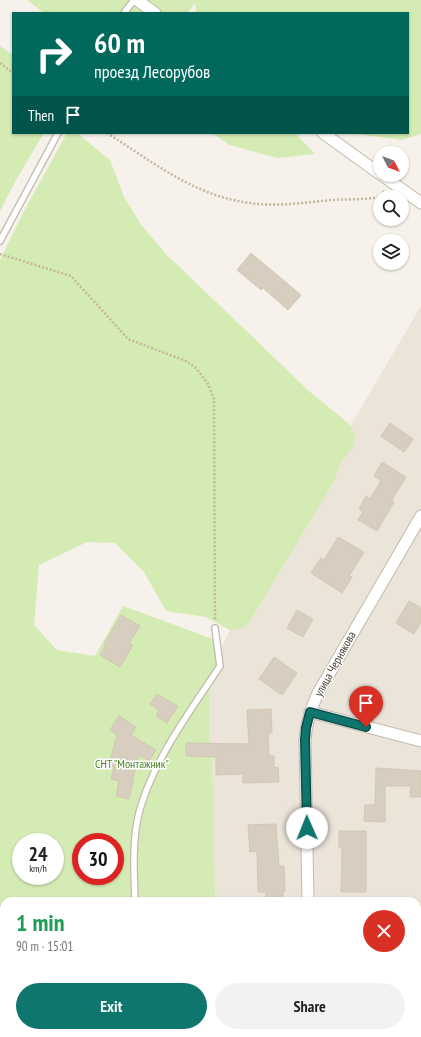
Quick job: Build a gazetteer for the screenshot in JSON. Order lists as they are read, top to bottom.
{
  "streets": {
    "street": ["улица Чернякова"]
  },
  "parks": ["СНТ \"Монтажник\""],
  "north": "bottom right",
  "page": {
    "turn": ["60 m", "проезд Лесорубов"],
    "then": "Then",
    "speed": "24 km/h",
    "limit": "30",
    "heading": ["1 min", "90 m · 15:01"],
    "buttons": ["Exit", "Share"]
  }
}
